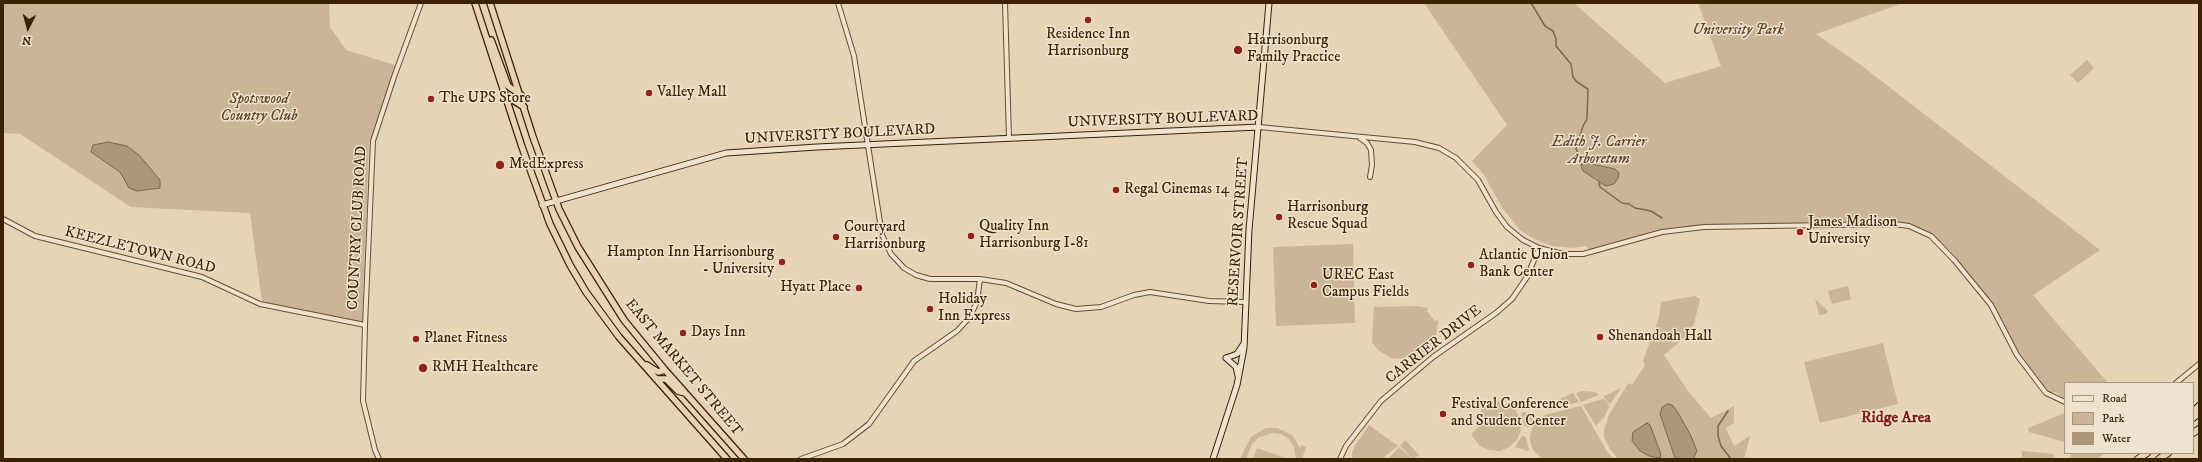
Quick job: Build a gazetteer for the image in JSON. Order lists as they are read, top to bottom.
{
  "streets": {
    "highway": ["EAST MARKET STREET"],
    "main road": ["UNIVERSITY BOULEVARD", "RESERVOIR STREET"],
    "street": ["COUNTRY CLUB ROAD", "KEEZLETOWN ROAD", "CARRIER DRIVE"]
  },
  "crossings": [
    ["UNIVERSITY BOULEVARD", "RESERVOIR STREET"],
    ["UNIVERSITY BOULEVARD", "CARRIER DRIVE"],
    ["UNIVERSITY BOULEVARD", "EAST MARKET STREET"],
    ["COUNTRY CLUB ROAD", "KEEZLETOWN ROAD"]
  ],
  "districts": ["Ridge Area"],
  "parks": ["University Park", "Spotswood Country Club", "Edith J. Carrier Arboretum"],
  "places": [
    "Residence Inn Harrisonburg",
    "Harrisonburg Family Practice",
    "Valley Mall",
    "The UPS Store",
    "MedExpress",
    "Regal Cinemas 14",
    "Harrisonburg Rescue Squad",
    "James Madison University",
    "Quality Inn Harrisonburg I-81",
    "Courtyard Harrisonburg",
    "Hampton Inn Harrisonburg - University",
    "Atlantic Union Bank Center",
    "UREC East Campus Fields",
    "Hyatt Place",
    "Holiday Inn Express",
    "Days Inn",
    "Shenandoah Hall",
    "Planet Fitness",
    "RMH Healthcare",
    "Festival Conference and Student Center"
  ],
  "legend": ["Road", "Park", "Water"],
  "north": "bottom"
}
